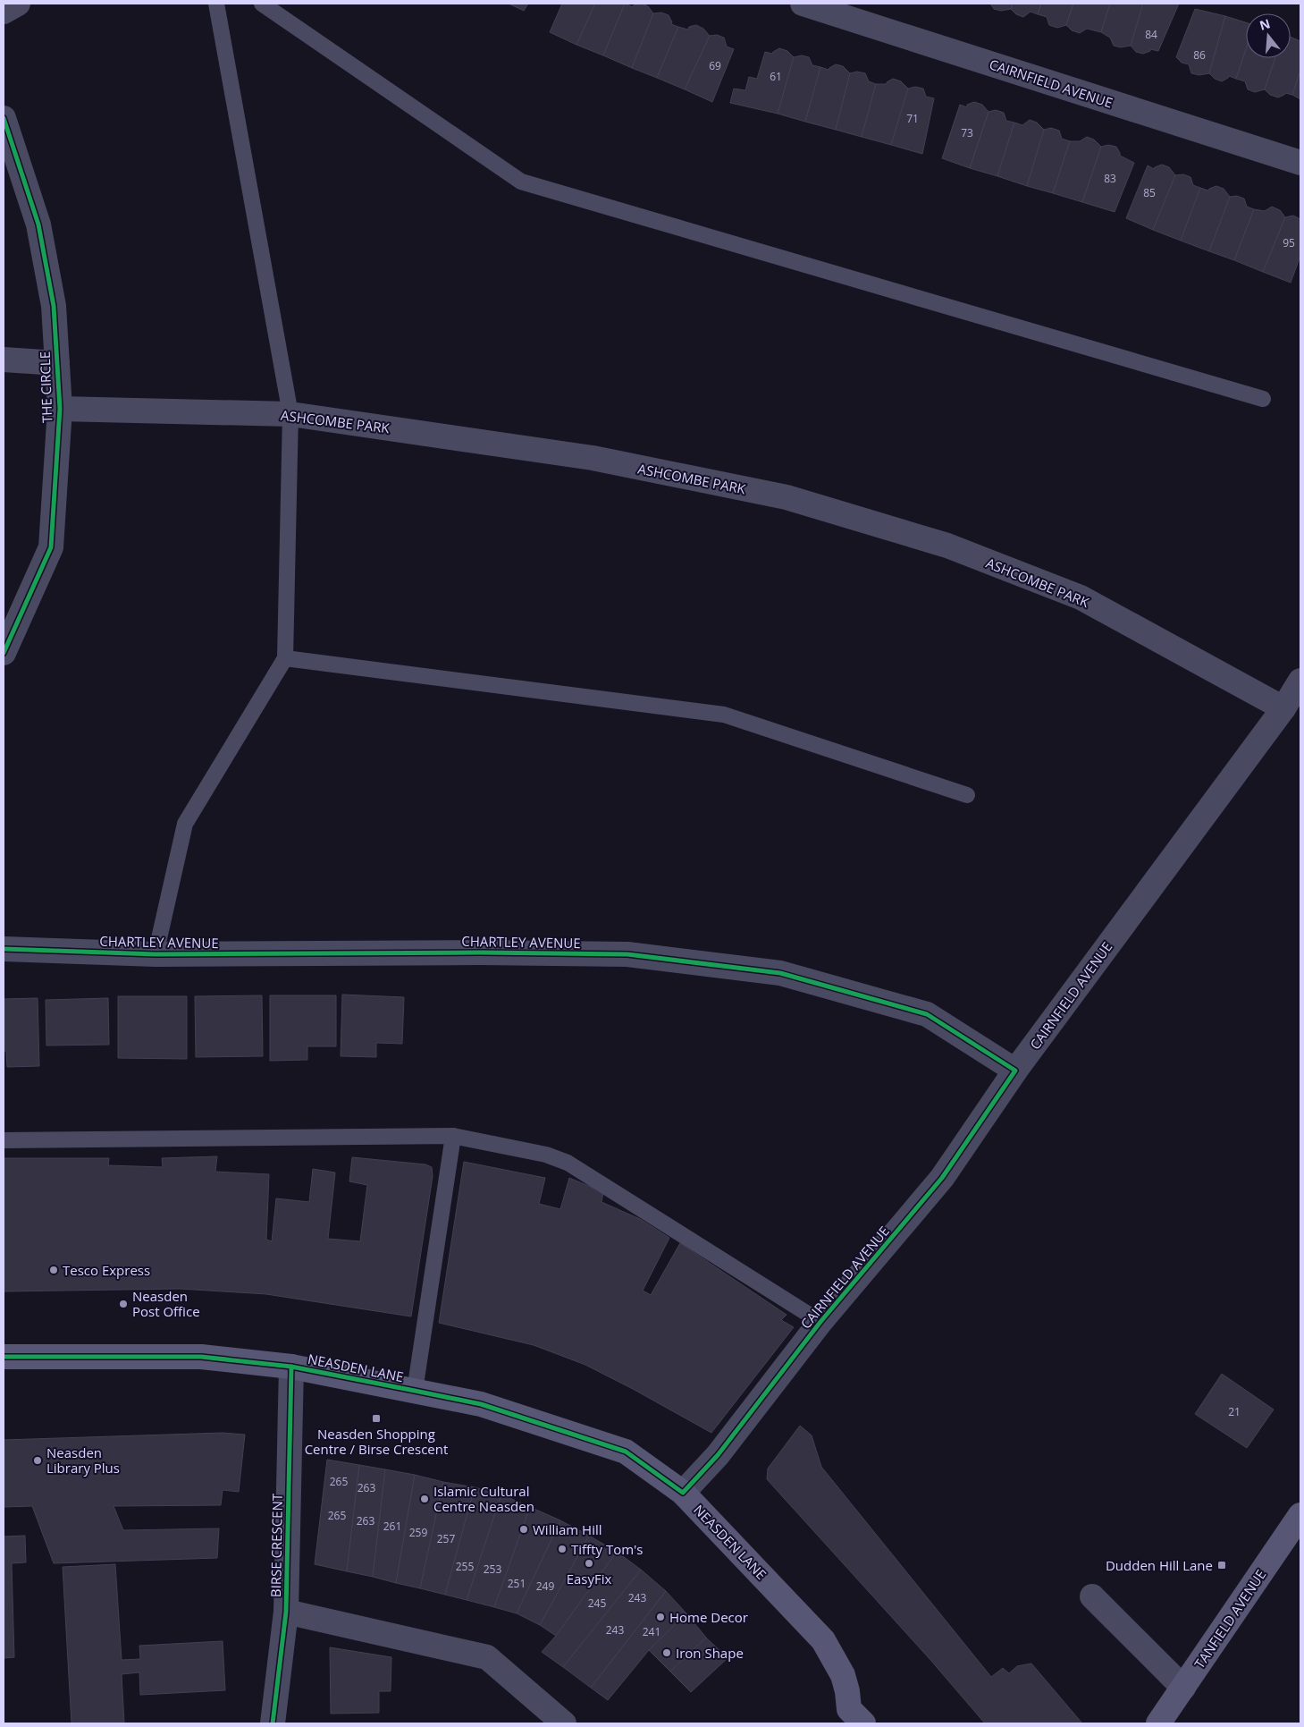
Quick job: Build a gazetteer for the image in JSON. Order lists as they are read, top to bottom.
{
  "streets": {
    "street": [
      "CAIRNFIELD AVENUE",
      "THE CIRCLE",
      "ASHCOMBE PARK",
      "CHARTLEY AVENUE",
      "NEASDEN LANE",
      "BIRSE CRESCENT",
      "TANFIELD AVENUE"
    ]
  },
  "crossings": [
    ["CAIRNFIELD AVENUE", "ASHCOMBE PARK"],
    ["CAIRNFIELD AVENUE", "CHARTLEY AVENUE"],
    ["CAIRNFIELD AVENUE", "NEASDEN LANE"],
    ["THE CIRCLE", "ASHCOMBE PARK"],
    ["NEASDEN LANE", "BIRSE CRESCENT"]
  ],
  "places": {
    "other": [
      "Tesco Express",
      "Neasden Post Office",
      "Neasden Library Plus",
      "Islamic Cultural Centre Neasden",
      "William Hill",
      "Tiffty Tom's",
      "EasyFix",
      "Home Decor",
      "Iron Shape"
    ],
    "transit": ["Neasden Shopping Centre / Birse Crescent", "Dudden Hill Lane"]
  },
  "house_numbers": [
    "84",
    "86",
    "69",
    "61",
    "71",
    "73",
    "83",
    "85",
    "95",
    "21",
    "265",
    "263",
    "265",
    "263",
    "261",
    "259",
    "257",
    "255",
    "253",
    "251",
    "249",
    "243",
    "245",
    "243",
    "241"
  ],
  "north": "top"
}
